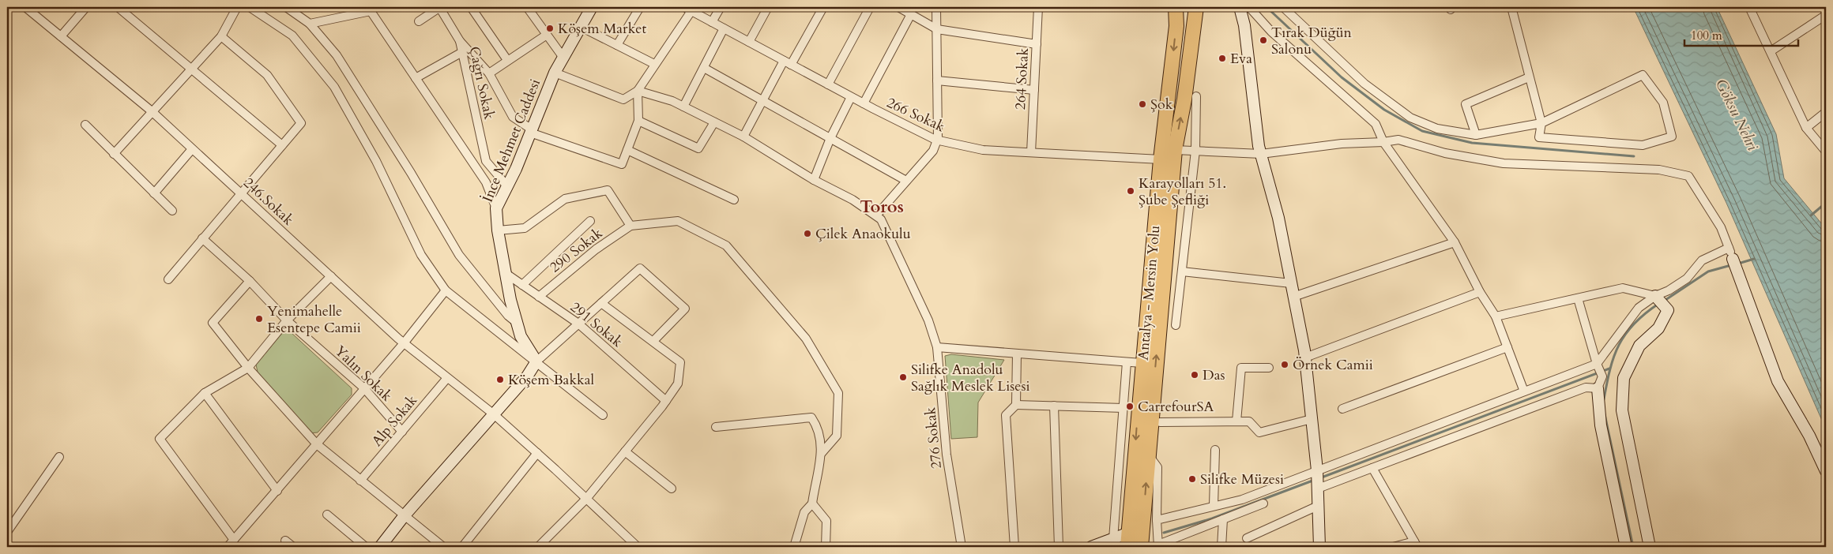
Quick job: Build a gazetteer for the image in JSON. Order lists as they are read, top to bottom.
{
  "streets": {
    "highway": ["Antalya - Mersin Yolu"],
    "street": [
      "264 Sokak",
      "Çağrı Sokak",
      "266 Sokak",
      "İnce Mehmet Caddesi",
      "246.Sokak",
      "290 Sokak",
      "291 Sokak",
      "Yalın Sokak",
      "Alp Sokak",
      "276 Sokak"
    ]
  },
  "crossings": [
    ["264 Sokak", "266 Sokak"],
    ["Çağrı Sokak", "İnce Mehmet Caddesi"],
    ["266 Sokak", "Antalya - Mersin Yolu"],
    ["İnce Mehmet Caddesi", "291 Sokak"],
    ["246.Sokak", "Alp Sokak"],
    ["290 Sokak", "291 Sokak"],
    ["Yalın Sokak", "Alp Sokak"]
  ],
  "districts": ["Toros"],
  "water": ["Göksu Nehri"],
  "places": [
    "Köşem Market",
    "Tırak Düğün Salonu",
    "Eva",
    "Şok",
    "Karayolları 51. Şube Şefliği",
    "Çilek Anaokulu",
    "Yenimahelle Esentepe Camii",
    "Örnek Camii",
    "Das",
    "Silifke Anadolu Sağlık Meslek Lisesi",
    "Köşem Bakkal",
    "CarrefourSA",
    "Silifke Müzesi"
  ],
  "scale_bar": "100 m"
}
